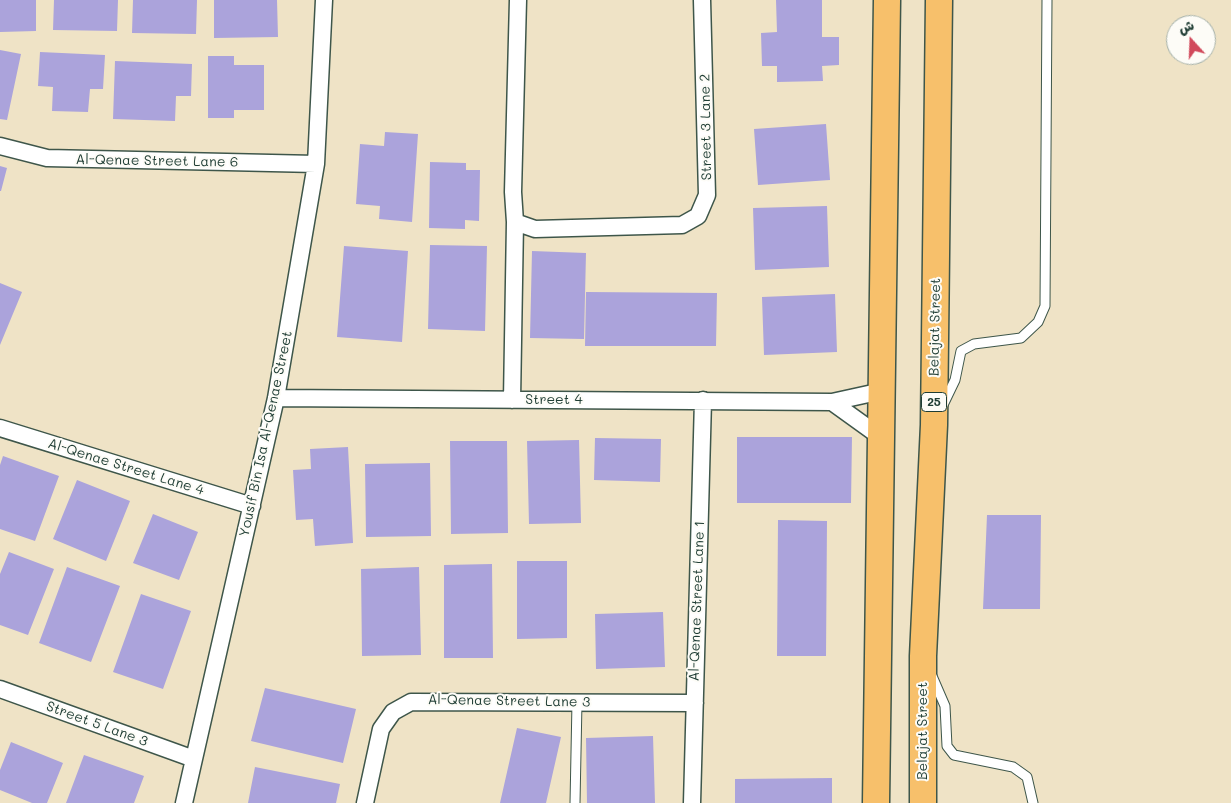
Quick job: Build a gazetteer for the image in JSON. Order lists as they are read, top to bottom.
{
  "streets": {
    "main road": ["Belajat Street", "25"],
    "street": [
      "Street 3 Lane 2",
      "Al-Qenae Street Lane 6",
      "Street 4",
      "Yousif Bin Isa Al-Qenae Street",
      "Al-Qenae Street Lane 4",
      "Al-Qenae Street Lane 1",
      "Al-Qenae Street Lane 3",
      "Street 5 Lane 3"
    ]
  },
  "crossings": [
    ["Al-Qenae Street Lane 6", "Yousif Bin Isa Al-Qenae Street"],
    ["Street 4", "Yousif Bin Isa Al-Qenae Street"],
    ["Street 4", "Al-Qenae Street Lane 1"],
    ["Yousif Bin Isa Al-Qenae Street", "Al-Qenae Street Lane 4"],
    ["Yousif Bin Isa Al-Qenae Street", "Street 5 Lane 3"],
    ["Al-Qenae Street Lane 1", "Al-Qenae Street Lane 3"]
  ],
  "north": "top"
}
